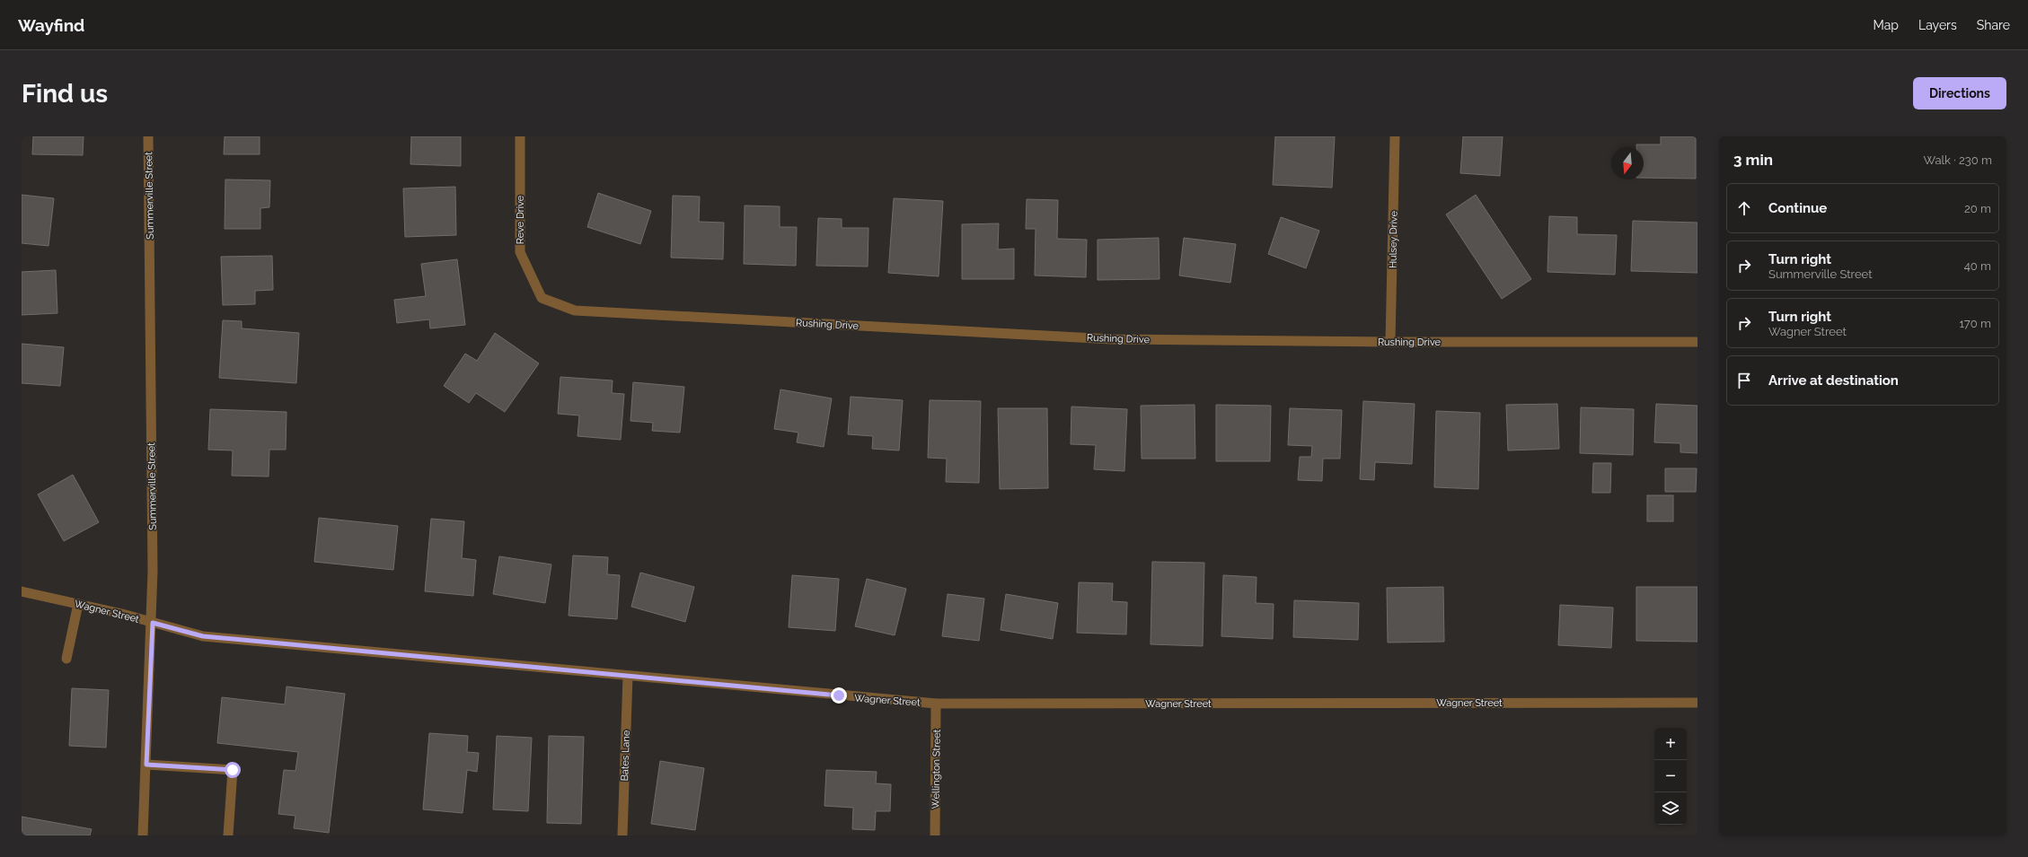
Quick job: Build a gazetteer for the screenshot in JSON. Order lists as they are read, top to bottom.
{
  "streets": {
    "street": [
      "Summerville Street",
      "Reve Drive",
      "Hulsey Drive",
      "Rushing Drive",
      "Wagner Street",
      "Bates Lane",
      "Wellington Street"
    ]
  },
  "crossings": [
    ["Summerville Street", "Wagner Street"],
    ["Reve Drive", "Rushing Drive"],
    ["Hulsey Drive", "Rushing Drive"],
    ["Wagner Street", "Bates Lane"],
    ["Wagner Street", "Wellington Street"]
  ],
  "north": "bottom",
  "page": {
    "header": "Wayfind",
    "nav": ["Map", "Layers", "Share"],
    "buttons": "Directions",
    "title": "Find us",
    "heading": ["3 min", "Walk · 230 m"],
    "list": [
      ["Continue", "20 m"],
      ["Turn right", "Summerville Street", "40 m"],
      ["Turn right", "Wagner Street", "170 m"],
      "Arrive at destination"
    ],
    "map_buttons": ["+", "−"]
  }
}
